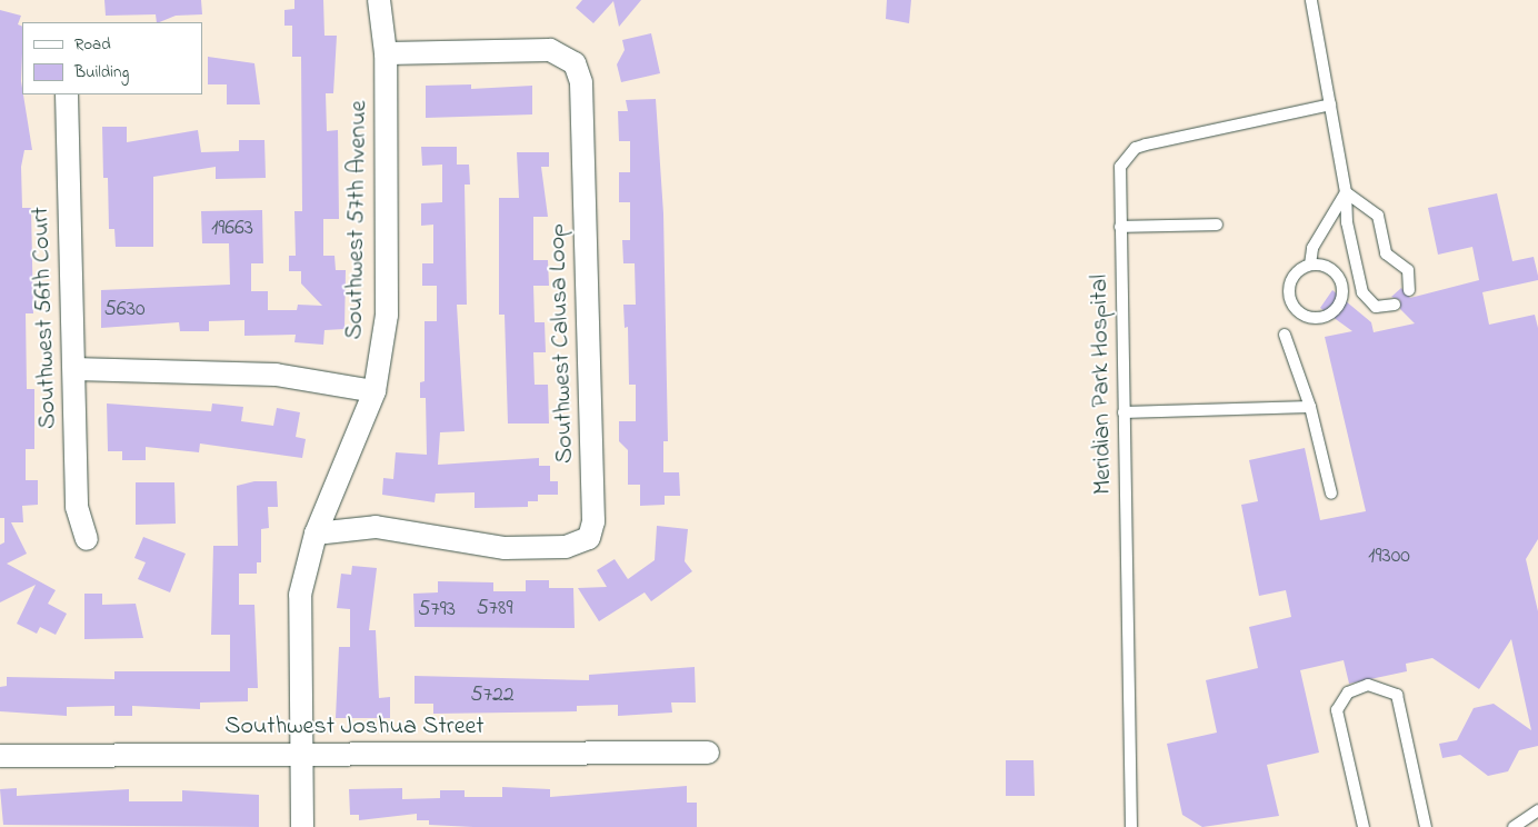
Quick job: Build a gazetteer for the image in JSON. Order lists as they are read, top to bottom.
{
  "streets": {
    "street": [
      "Southwest 57th Avenue",
      "Southwest 56th Court",
      "Southwest Calusa Loop",
      "Southwest Joshua Street"
    ],
    "lane": ["Meridian Park Hospital"]
  },
  "crossings": [
    ["Southwest 57th Avenue", "Southwest Calusa Loop"],
    ["Southwest 57th Avenue", "Southwest Joshua Street"]
  ],
  "house_numbers": [
    "19663",
    "5630",
    "19300",
    "5789",
    "5793",
    "5722"
  ],
  "legend": ["Road", "Building"]
}
